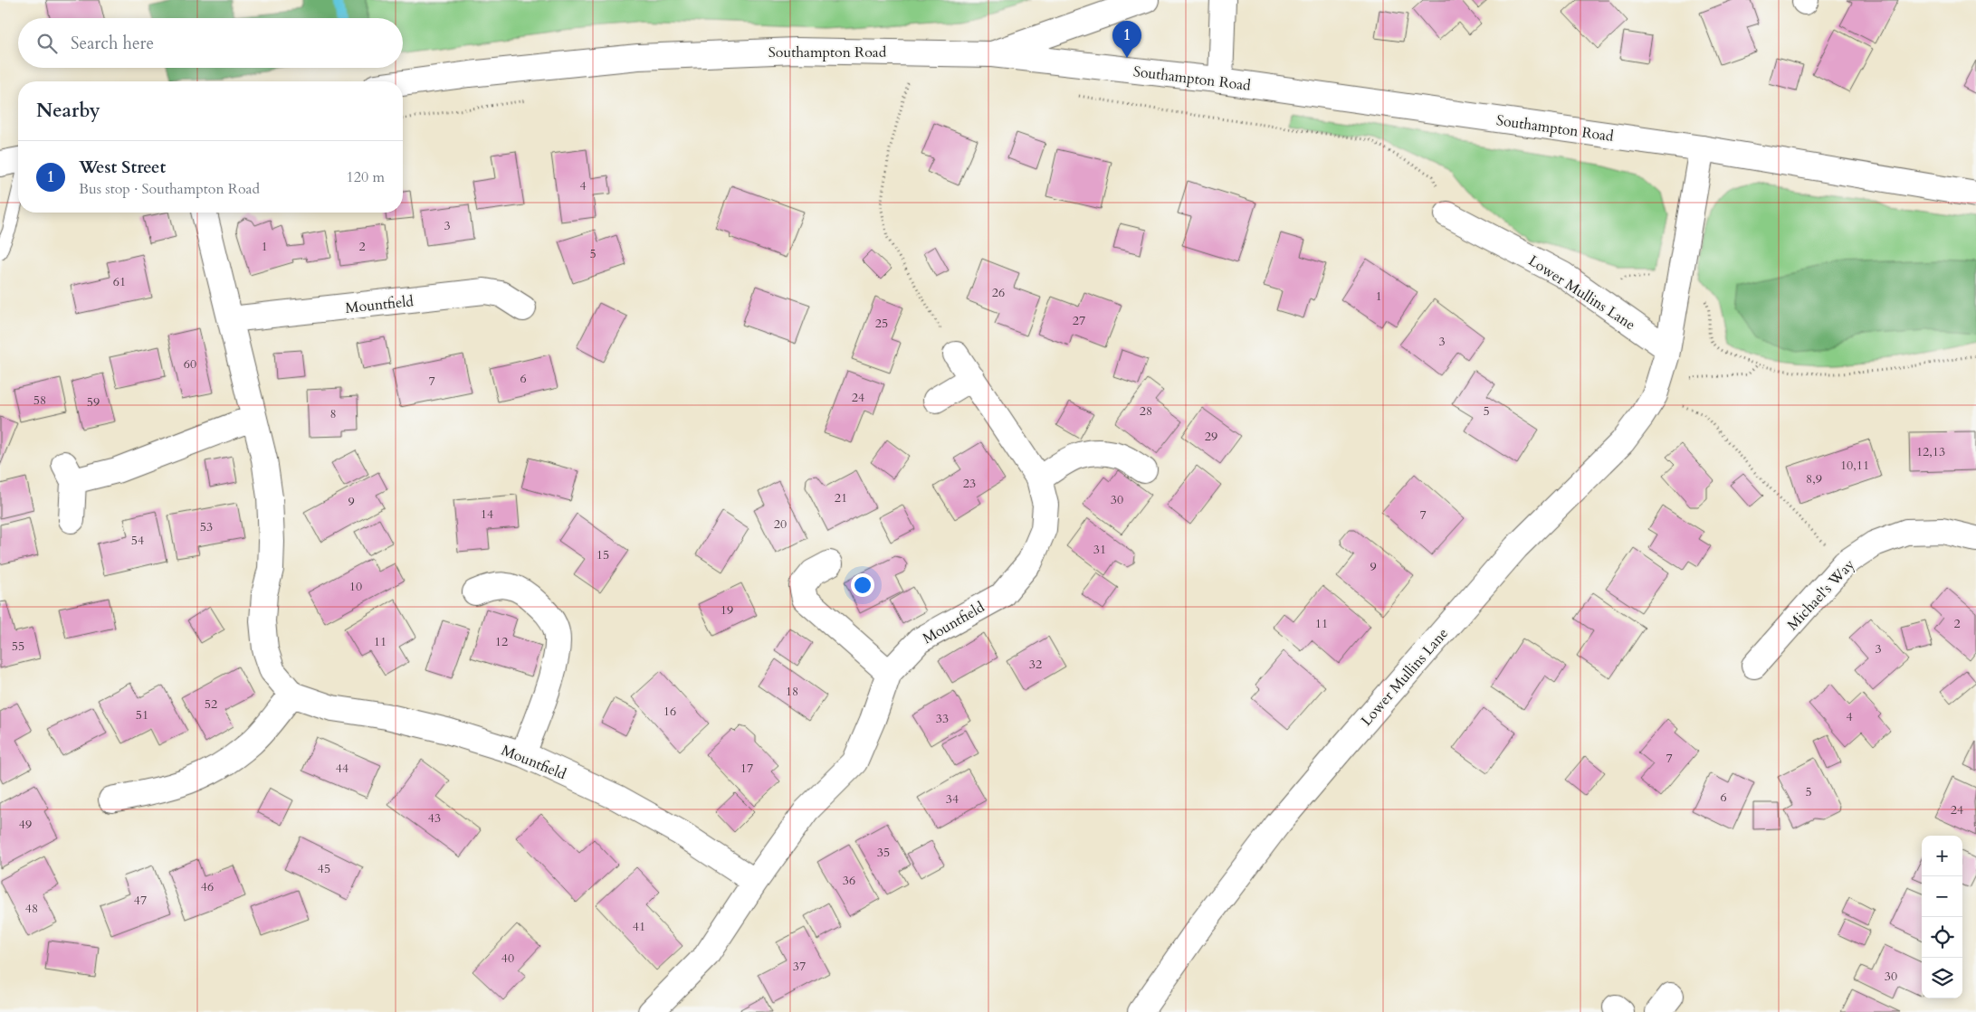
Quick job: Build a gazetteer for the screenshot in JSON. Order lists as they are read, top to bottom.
{
  "streets": {
    "street": [
      "Southampton Road",
      "Lower Mullins Lane",
      "Mountfield",
      "Michael's Way"
    ]
  },
  "crossings": [
    ["Southampton Road", "Lower Mullins Lane"]
  ],
  "house_numbers": [
    "4",
    "3",
    "1",
    "2",
    "5",
    "61",
    "26",
    "1",
    "27",
    "25",
    "3",
    "60",
    "6",
    "7",
    "24",
    "58",
    "59",
    "28",
    "5",
    "8",
    "29",
    "12,13",
    "10,11",
    "8,9",
    "23",
    "21",
    "30",
    "9",
    "14",
    "7",
    "20",
    "53",
    "54",
    "31",
    "15",
    "9",
    "10",
    "19",
    "11",
    "2",
    "11",
    "12",
    "55",
    "3",
    "32",
    "18",
    "52",
    "16",
    "51",
    "4",
    "33",
    "7",
    "44",
    "17",
    "5",
    "6",
    "34",
    "24",
    "43",
    "49",
    "35",
    "45",
    "36",
    "46",
    "47",
    "48",
    "41",
    "40",
    "37",
    "30"
  ],
  "page": {
    "search": "Search here",
    "pins": "1",
    "heading": "Nearby",
    "list": [
      {
        "mark": "1",
        "name": "West Street",
        "note": "Bus stop · Southampton Road",
        "value": "120 m"
      }
    ],
    "map_buttons": ["+", "−"]
  }
}
